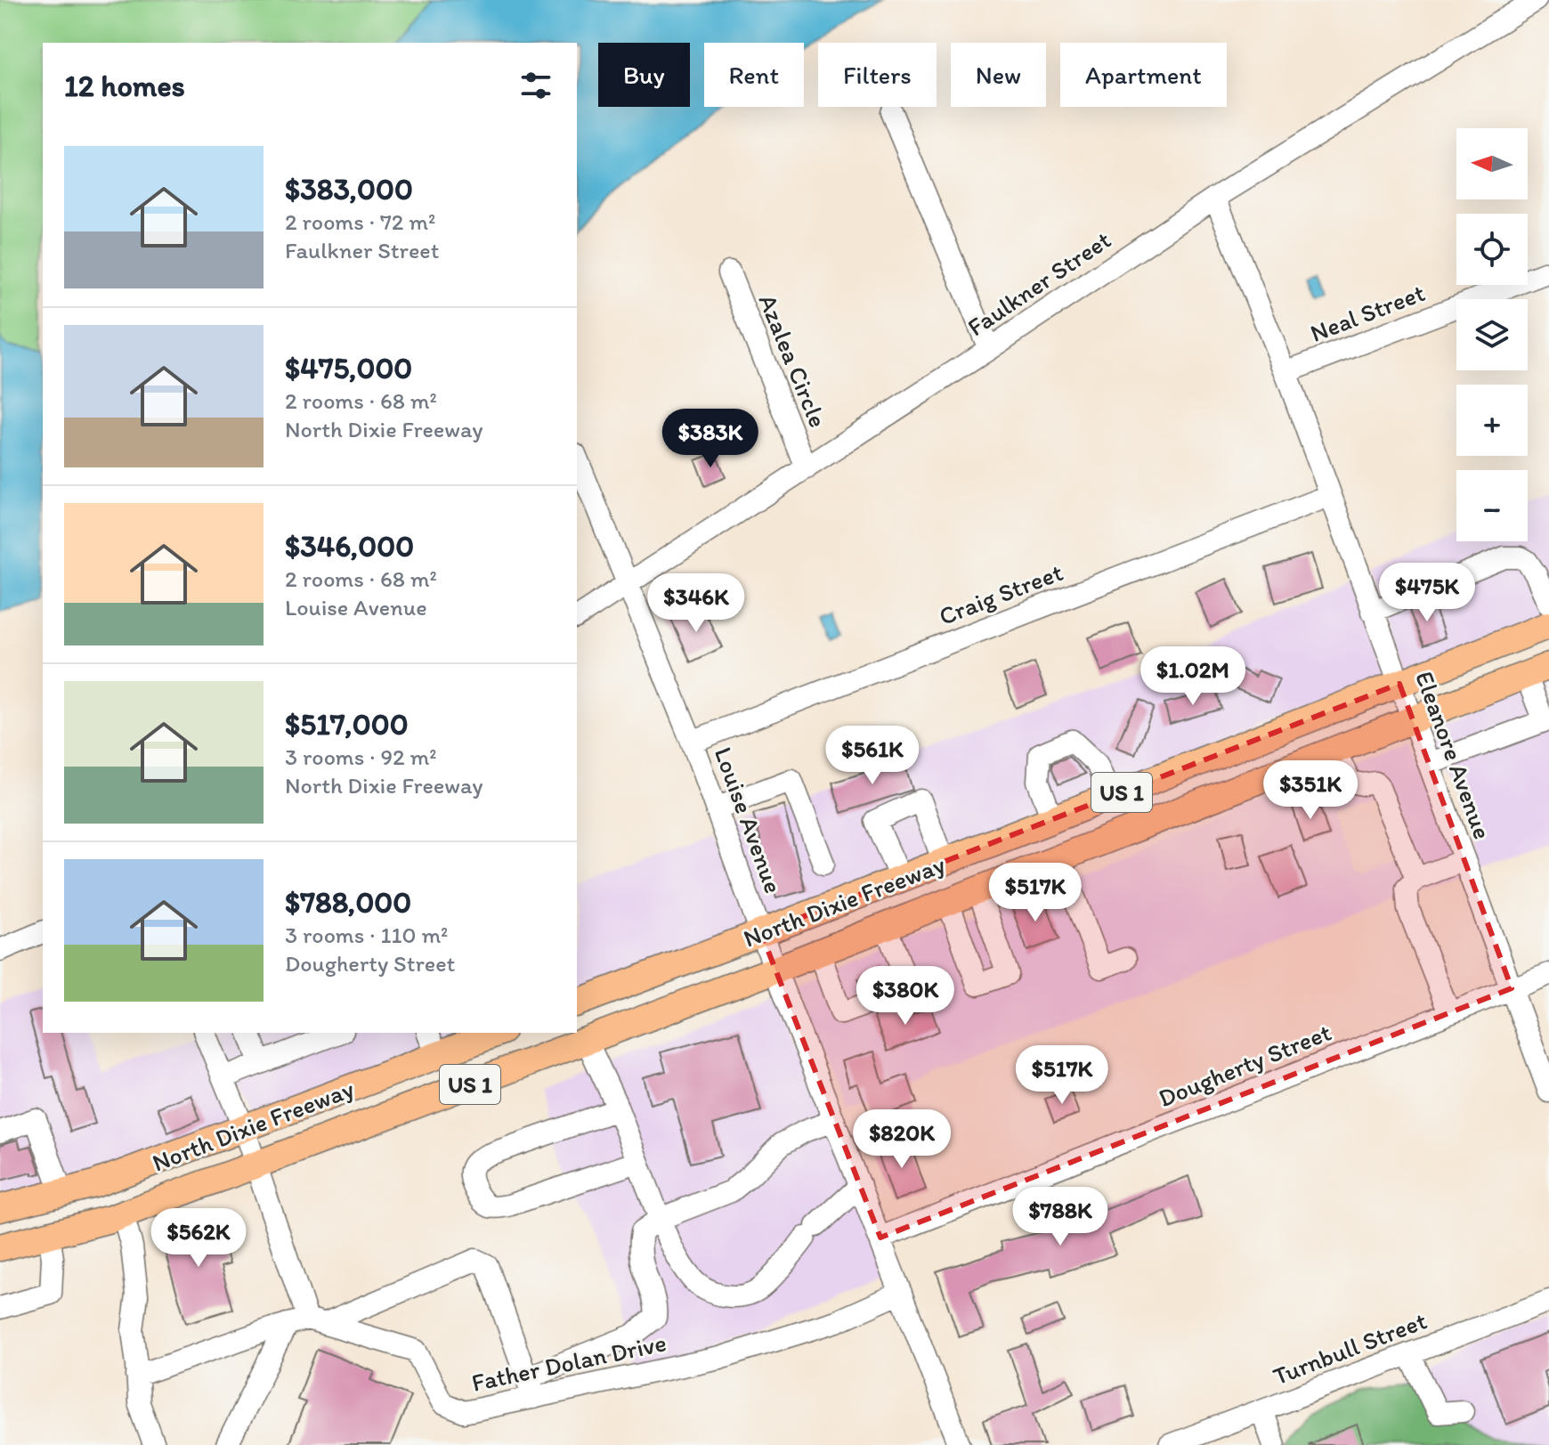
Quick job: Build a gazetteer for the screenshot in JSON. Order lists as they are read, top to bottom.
{
  "streets": {
    "main road": ["US 1", "North Dixie Freeway"],
    "street": [
      "Faulkner Street",
      "Neal Street",
      "Azalea Circle",
      "Craig Street",
      "Eleanore Avenue",
      "Louise Avenue",
      "Dougherty Street",
      "Turnbull Street",
      "Father Dolan Drive"
    ]
  },
  "crossings": [
    ["Faulkner Street", "Azalea Circle"],
    ["Faulkner Street", "Eleanore Avenue"],
    ["Faulkner Street", "Louise Avenue"],
    ["Neal Street", "Eleanore Avenue"],
    ["Craig Street", "Eleanore Avenue"],
    ["Craig Street", "Louise Avenue"],
    ["Eleanore Avenue", "North Dixie Freeway"],
    ["Eleanore Avenue", "Dougherty Street"],
    ["Louise Avenue", "North Dixie Freeway"],
    ["Louise Avenue", "Dougherty Street"],
    ["Louise Avenue", "Father Dolan Drive"]
  ],
  "north": "left",
  "page": {
    "chip": [
      "Buy",
      "Rent",
      "Filters",
      "New",
      "Apartment"
    ],
    "heading": "12 homes",
    "map_buttons": ["+", "−"],
    "list": [
      {
        "name": "$383,000",
        "note": "2 rooms · 72 m² · Faulkner Street"
      },
      {
        "name": "$475,000",
        "note": "2 rooms · 68 m² · North Dixie Freeway"
      },
      {
        "name": "$346,000",
        "note": "2 rooms · 68 m² · Louise Avenue"
      },
      {
        "name": "$517,000",
        "note": "3 rooms · 92 m² · North Dixie Freeway"
      },
      {
        "name": "$788,000",
        "note": "3 rooms · 110 m² · Dougherty Street"
      }
    ],
    "price": [
      "$383K",
      "$475K",
      "$346K",
      "$1.02M",
      "$561K",
      "$351K",
      "$517K",
      "$380K",
      "$517K",
      "$820K",
      "$788K",
      "$562K"
    ]
  }
}
